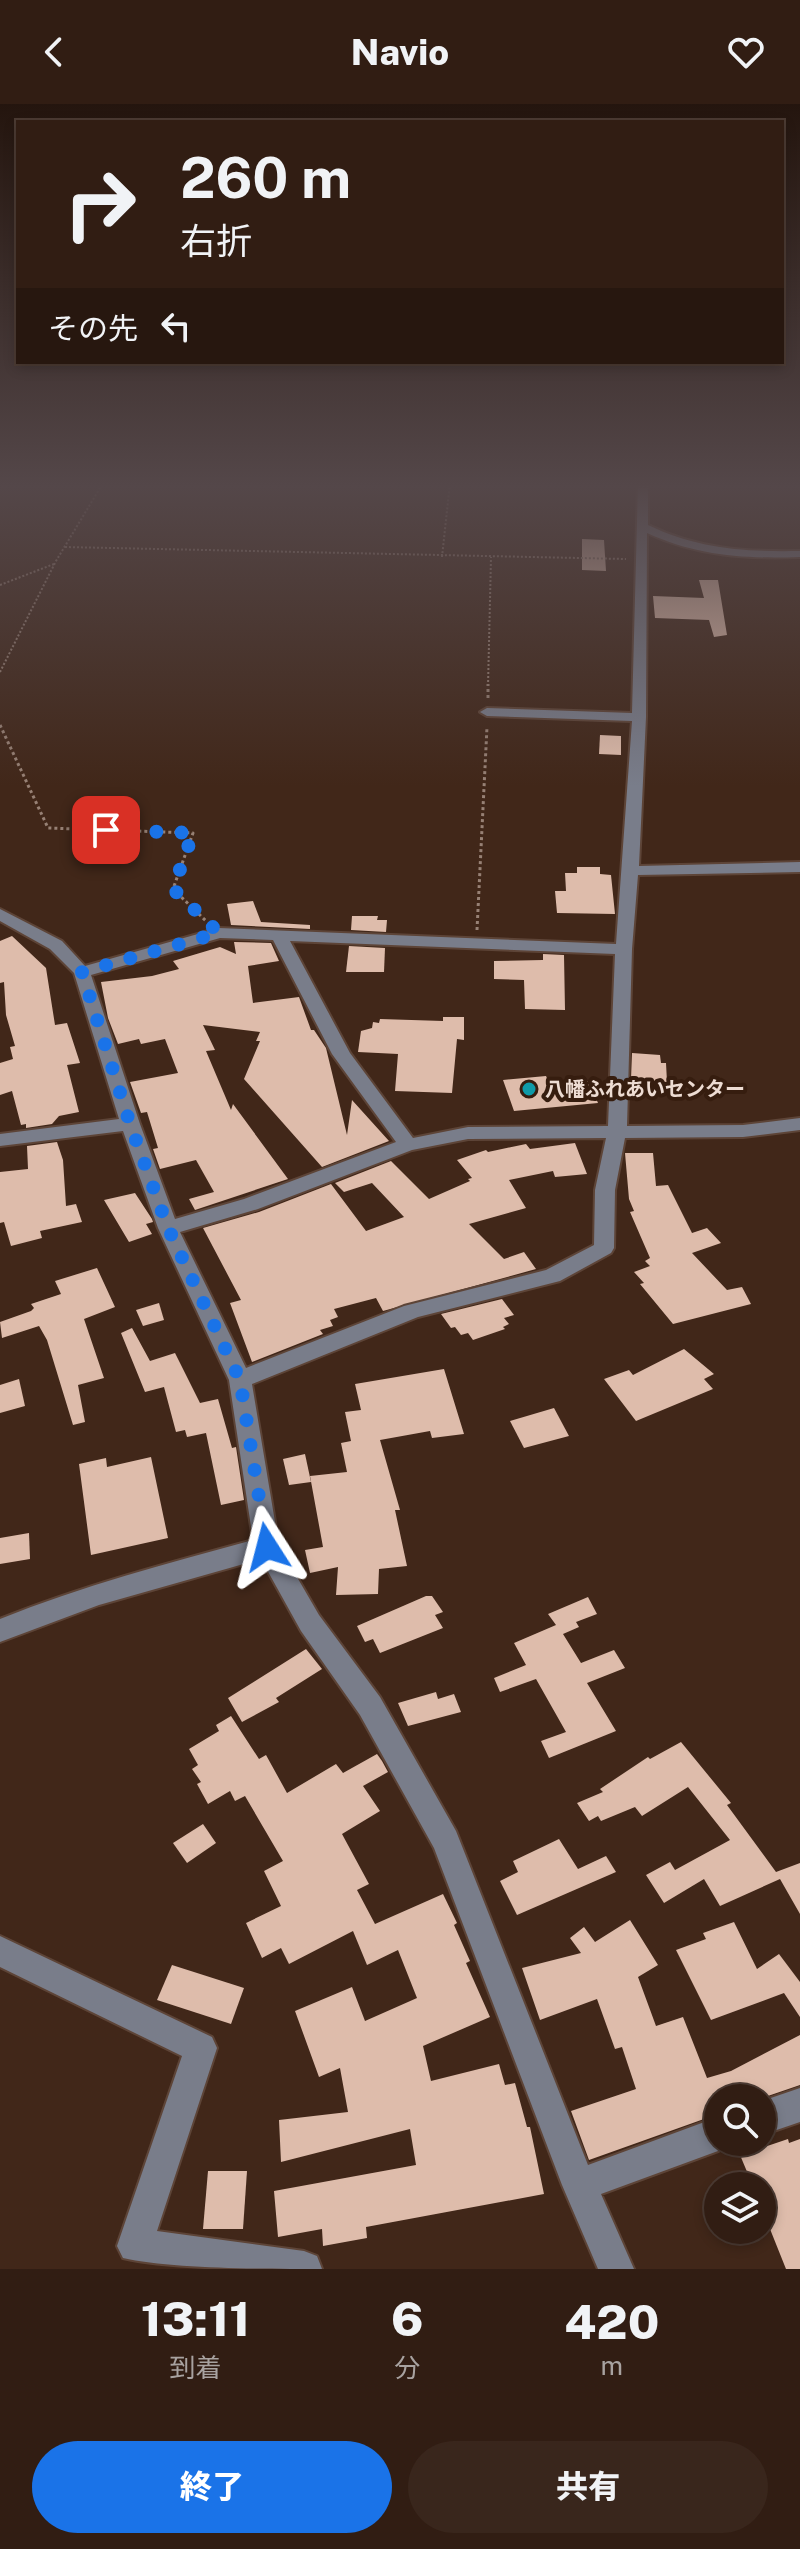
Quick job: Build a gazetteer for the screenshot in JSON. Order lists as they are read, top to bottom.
{
  "places": ["八幡ふれあいセンター"],
  "page": {
    "header": "Navio",
    "turn": ["260 m", "右折"],
    "then": "その先",
    "eta": [
      "13:11",
      "到着",
      "6",
      "分",
      "420",
      "m"
    ],
    "buttons": ["終了", "共有"]
  }
}
